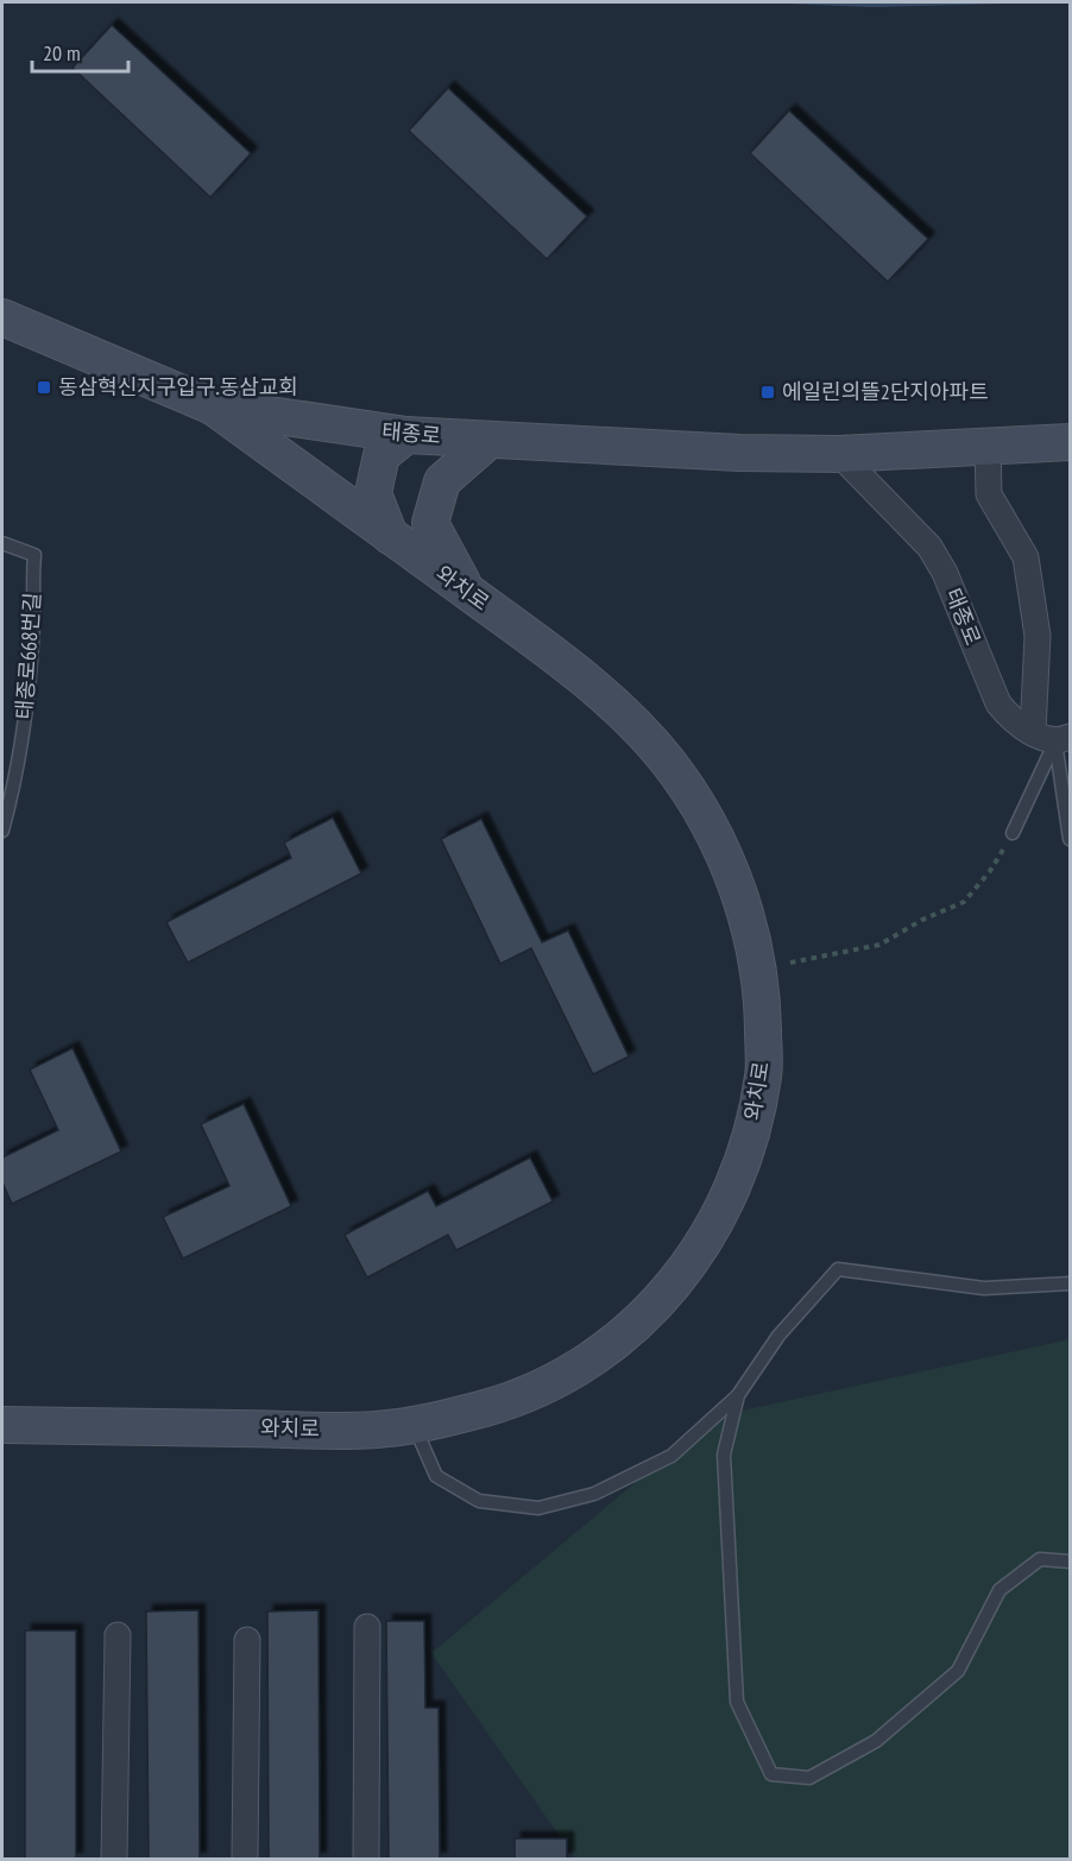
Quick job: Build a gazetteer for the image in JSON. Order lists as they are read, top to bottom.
{
  "streets": {
    "main road": ["태종로", "와치로"],
    "lane": ["태종로668번길"]
  },
  "crossings": [
    ["태종로", "와치로"]
  ],
  "places": {
    "transit": ["동삼혁신지구입구.동삼교회", "에일린의뜰2단지아파트"]
  },
  "scale_bar": "20 m"
}
